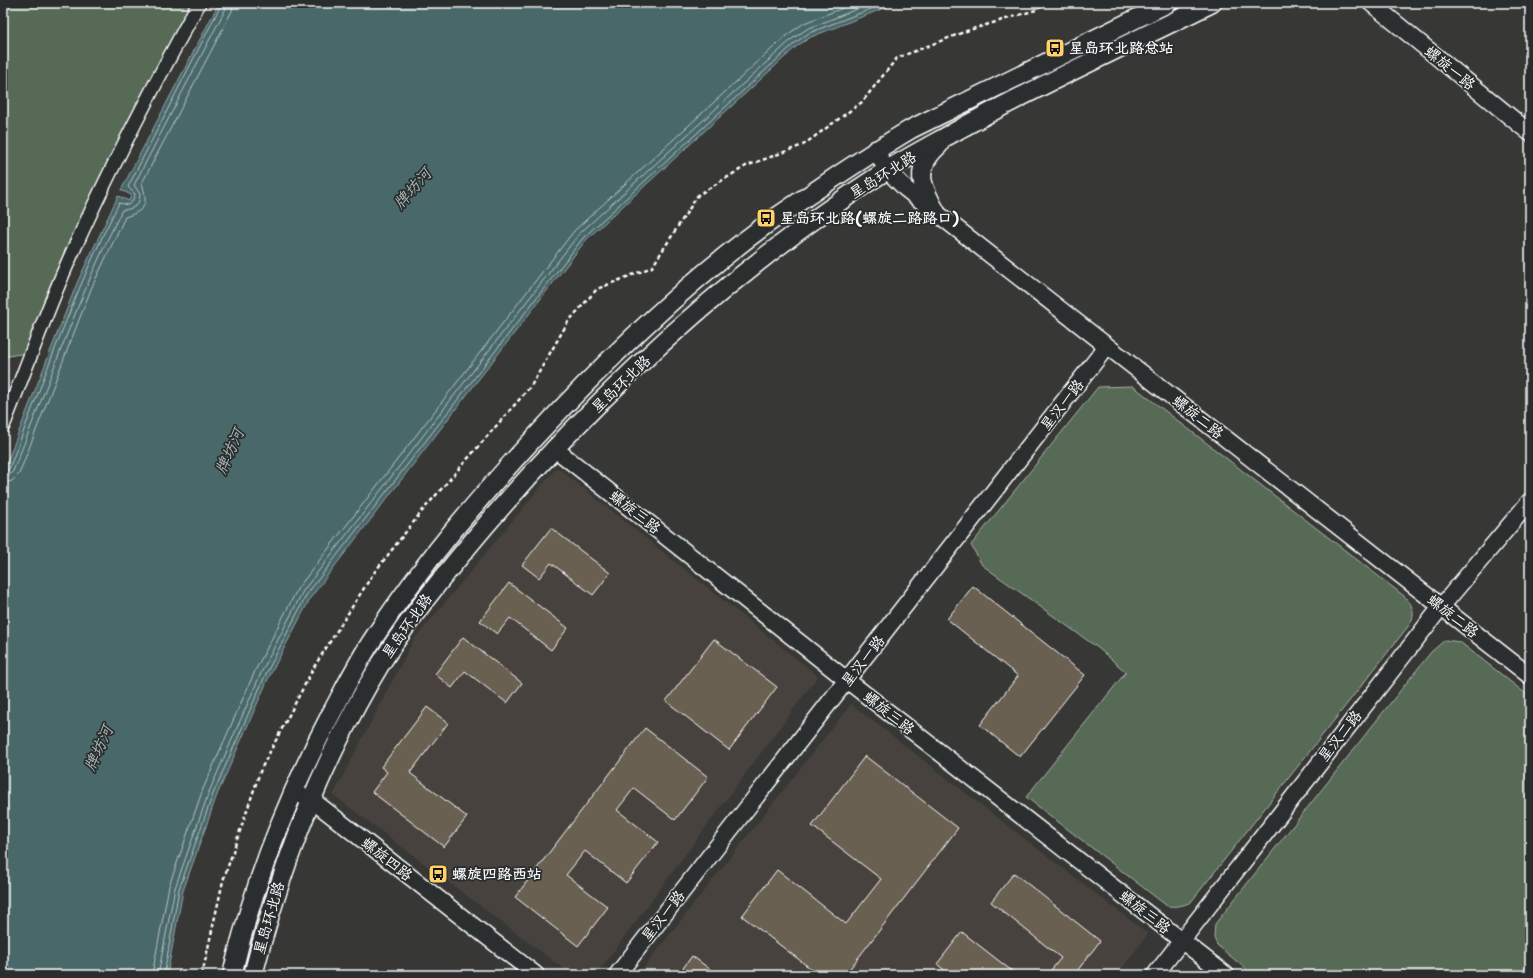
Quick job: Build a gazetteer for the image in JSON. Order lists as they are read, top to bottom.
{
  "streets": {
    "main road": ["星岛环北路"],
    "street": [
      "螺旋一路",
      "星汉一路",
      "螺旋二路",
      "螺旋三路",
      "星汉二路",
      "螺旋四路"
    ]
  },
  "crossings": [
    ["星岛环北路", "螺旋二路"],
    ["星岛环北路", "螺旋三路"],
    ["星岛环北路", "螺旋四路"],
    ["星汉一路", "螺旋二路"],
    ["星汉一路", "螺旋三路"],
    ["螺旋二路", "星汉二路"],
    ["螺旋三路", "星汉二路"]
  ],
  "water": ["牌坊河"],
  "places": {
    "bus stop": ["星岛环北路总站", "星岛环北路(螺旋二路路口)", "螺旋四路西站"]
  }
}
